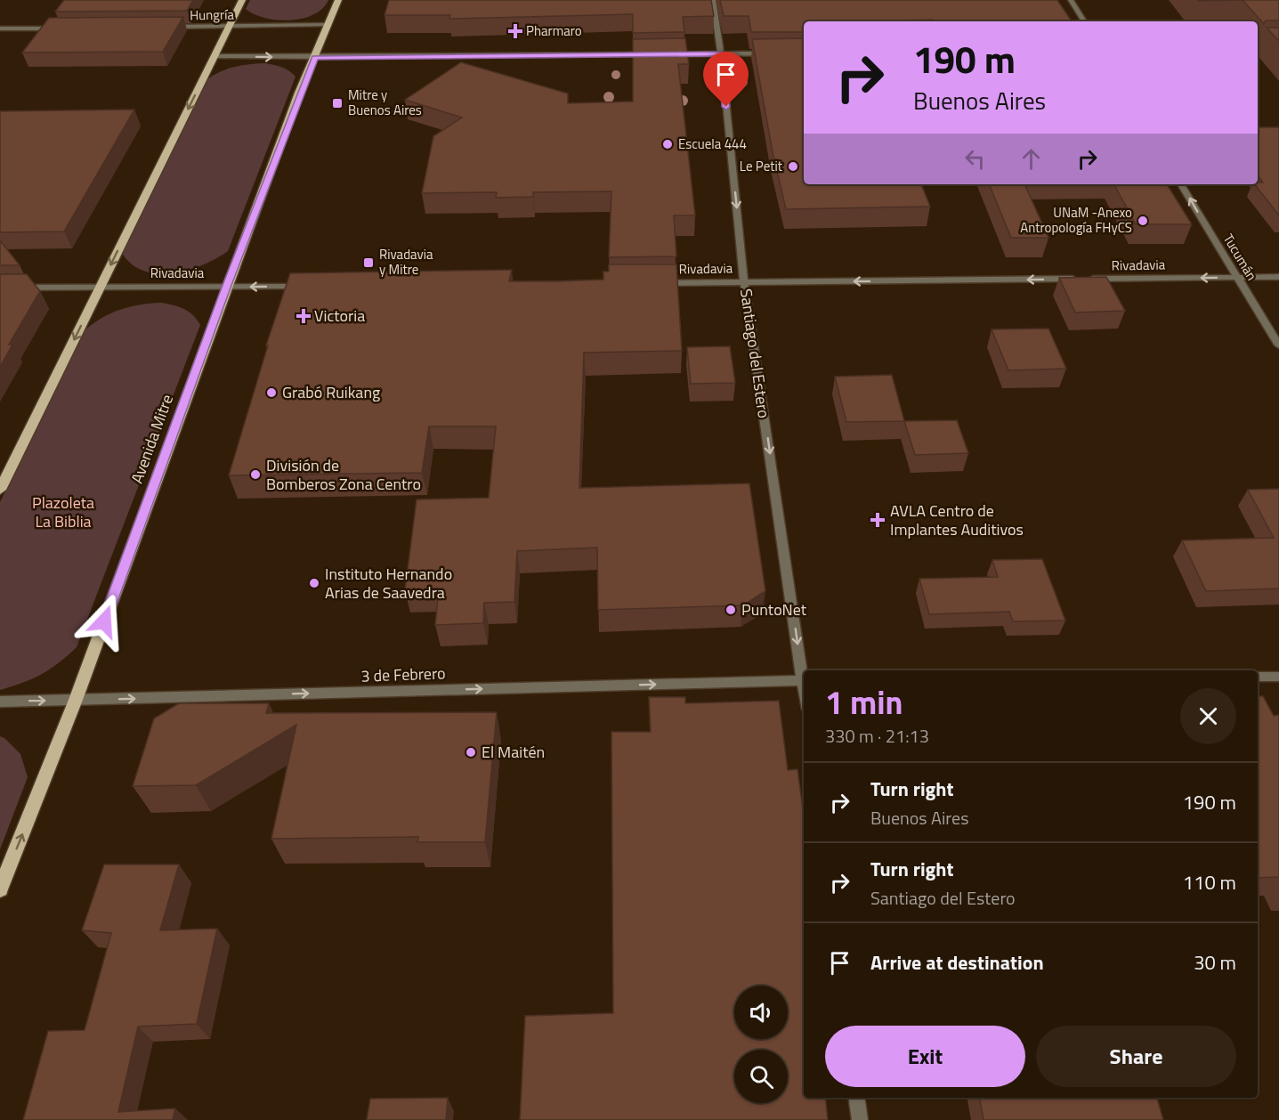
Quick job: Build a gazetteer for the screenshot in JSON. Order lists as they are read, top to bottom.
{
  "streets": {
    "main road": ["Avenida Mitre"],
    "street": [
      "Hungría",
      "Tucumán",
      "Rivadavia",
      "Santiago del Estero",
      "3 de Febrero"
    ]
  },
  "crossings": [
    ["Hungría", "Avenida Mitre"],
    ["Tucumán", "Rivadavia"],
    ["Rivadavia", "Santiago del Estero"],
    ["Rivadavia", "Avenida Mitre"],
    ["Avenida Mitre", "3 de Febrero"]
  ],
  "one_way": [
    "Tucumán",
    "Rivadavia",
    "Santiago del Estero",
    "3 de Febrero"
  ],
  "parks": ["Plazoleta La Biblia"],
  "places": {
    "health": ["Pharmaro", "Victoria", "AVLA Centro de Implantes Auditivos"],
    "transit": ["Mitre y Buenos Aires", "Rivadavia y Mitre"],
    "other": [
      "Escuela 444",
      "Le Petit",
      "UNaM -Anexo Antropología FHyCS",
      "Grabó Ruikang",
      "División de Bomberos Zona Centro",
      "Instituto Hernando Arias de Saavedra",
      "PuntoNet",
      "El Maitén"
    ]
  },
  "page": {
    "turn": ["190 m", "Buenos Aires"],
    "heading": ["1 min", "330 m · 21:13"],
    "list": [
      {
        "name": "Turn right",
        "note": "Buenos Aires",
        "value": "190 m"
      },
      {
        "name": "Turn right",
        "note": "Santiago del Estero",
        "value": "110 m"
      },
      {
        "name": "Arrive at destination",
        "value": "30 m"
      }
    ],
    "buttons": ["Exit", "Share"]
  }
}
